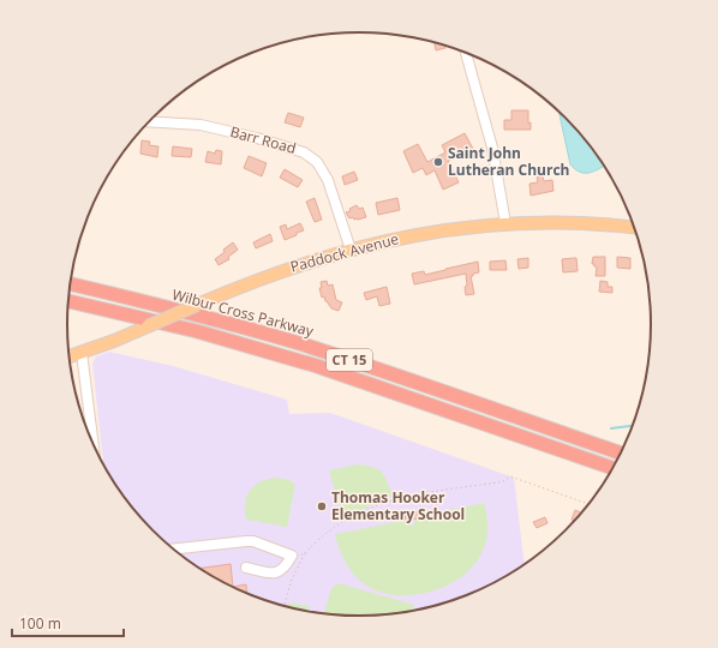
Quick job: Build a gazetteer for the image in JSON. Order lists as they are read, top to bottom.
{
  "streets": {
    "highway": ["Wilbur Cross Parkway", "CT 15"],
    "main road": ["Paddock Avenue"],
    "street": ["Barr Road"]
  },
  "crossings": [
    ["Barr Road", "Paddock Avenue"]
  ],
  "places": ["Saint John Lutheran Church", "Thomas Hooker Elementary School"],
  "scale_bar": "100 m"
}
